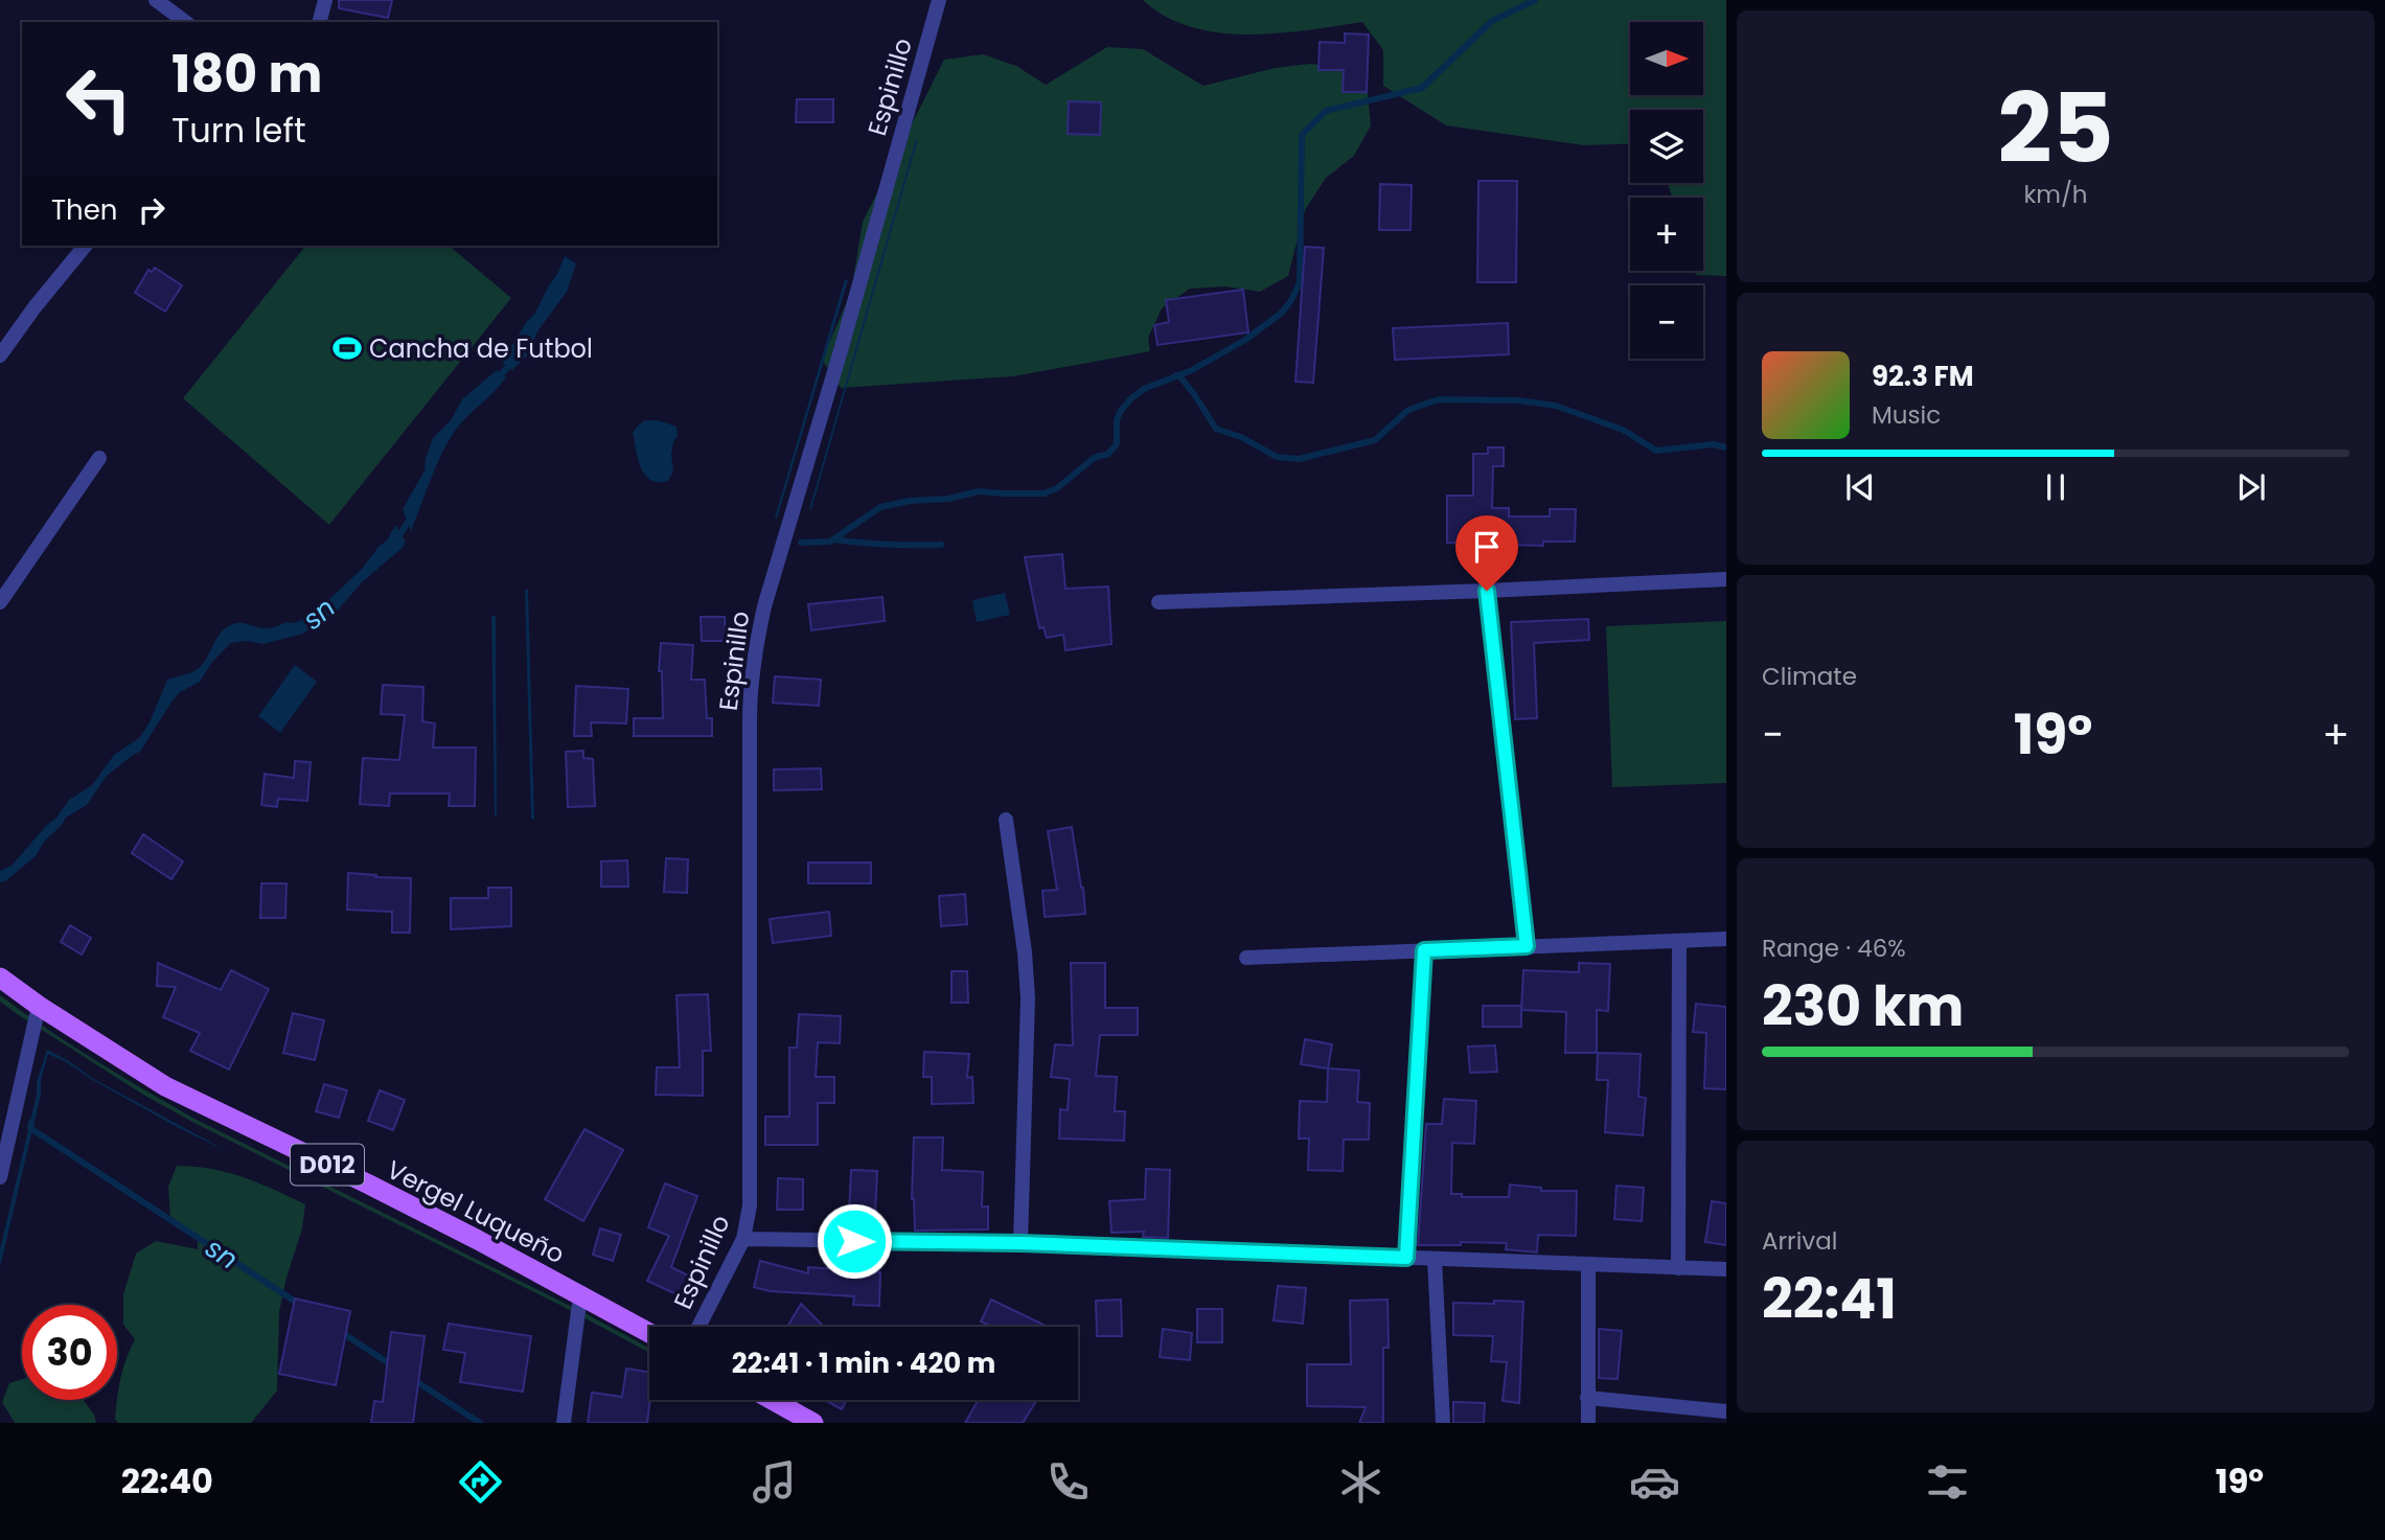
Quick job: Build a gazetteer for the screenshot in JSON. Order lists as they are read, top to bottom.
{
  "streets": {
    "main road": ["D012", "Vergel Luqueño"],
    "street": ["Espinillo"]
  },
  "water": ["sn"],
  "places": {
    "sports": ["Cancha de Futbol"]
  },
  "north": "right",
  "page": {
    "tile": [
      ["25", "km/h"],
      "Climate",
      ["Range · 46%", "230 km"],
      ["Arrival", "22:41"]
    ],
    "map_buttons": ["+", "−"],
    "turn": ["180 m", "Turn left"],
    "then": "Then",
    "song": ["92.3 FM", "Music"],
    "heat": ["−", "19°", "+"],
    "limit": "30",
    "trip": "22:41 · 1 min · 420 m",
    "tabs": ["22:40", "19°"]
  }
}
